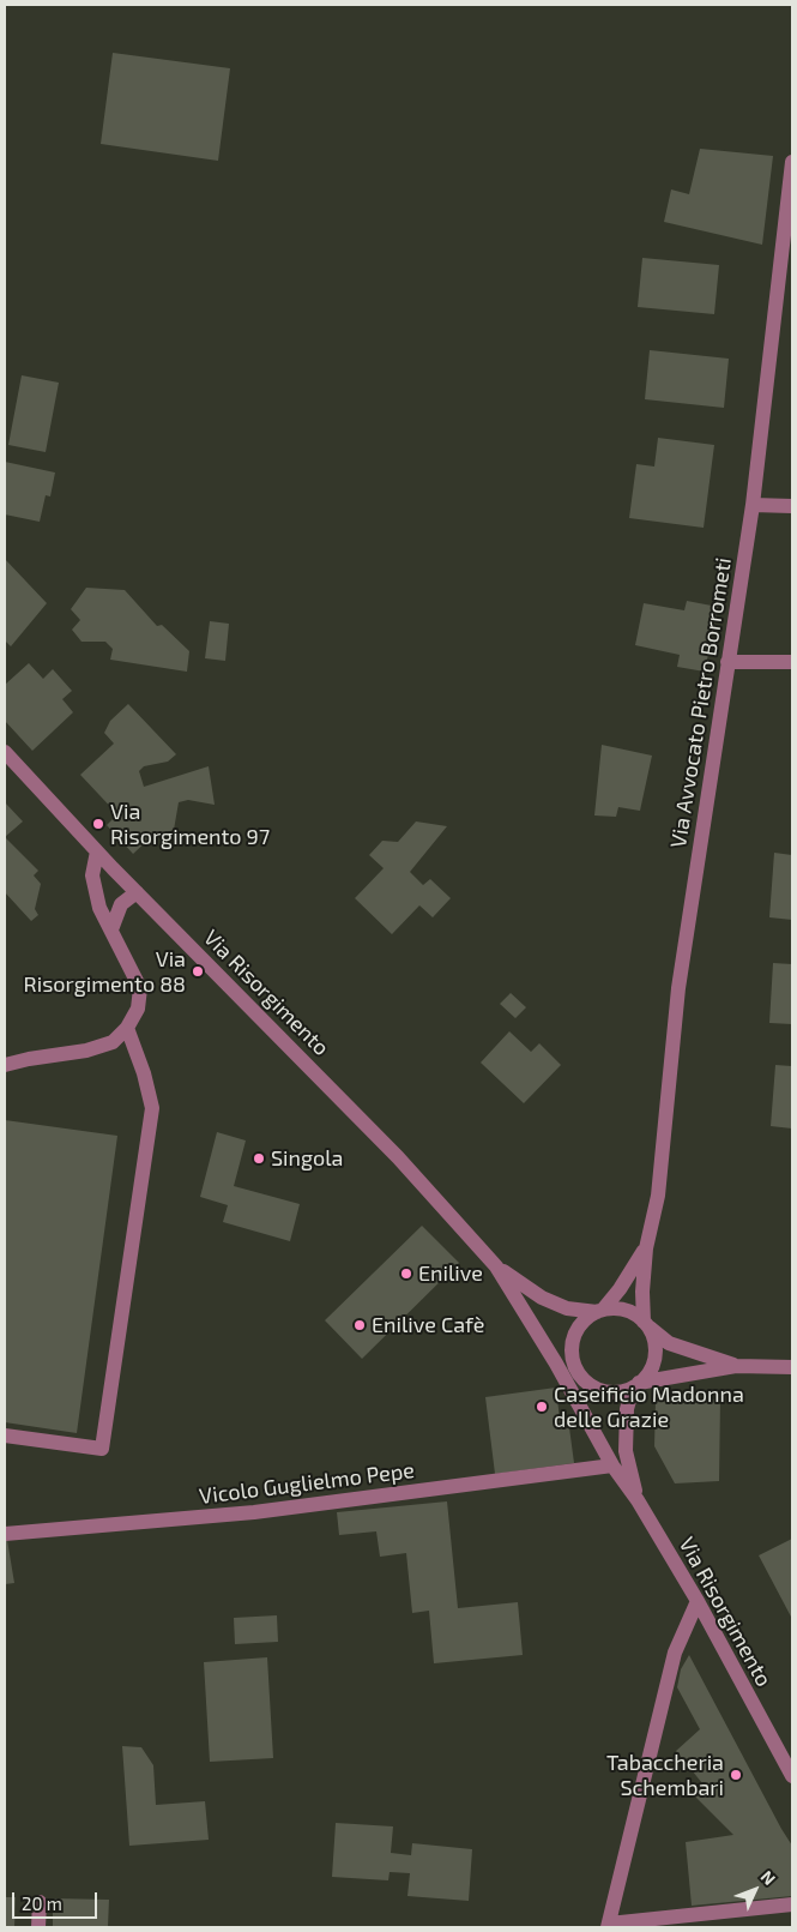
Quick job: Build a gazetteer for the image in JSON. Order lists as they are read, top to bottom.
{
  "streets": {
    "street": ["Via Avvocato Pietro Borrometi", "Via Risorgimento", "Vicolo Guglielmo Pepe"]
  },
  "places": [
    "Via Risorgimento 97",
    "Via Risorgimento 88",
    "Singola",
    "Enilive",
    "Enilive Cafè",
    "Caseificio Madonna delle Grazie",
    "Tabaccheria Schembari"
  ],
  "scale_bar": "20 m",
  "north": "top right"
}
